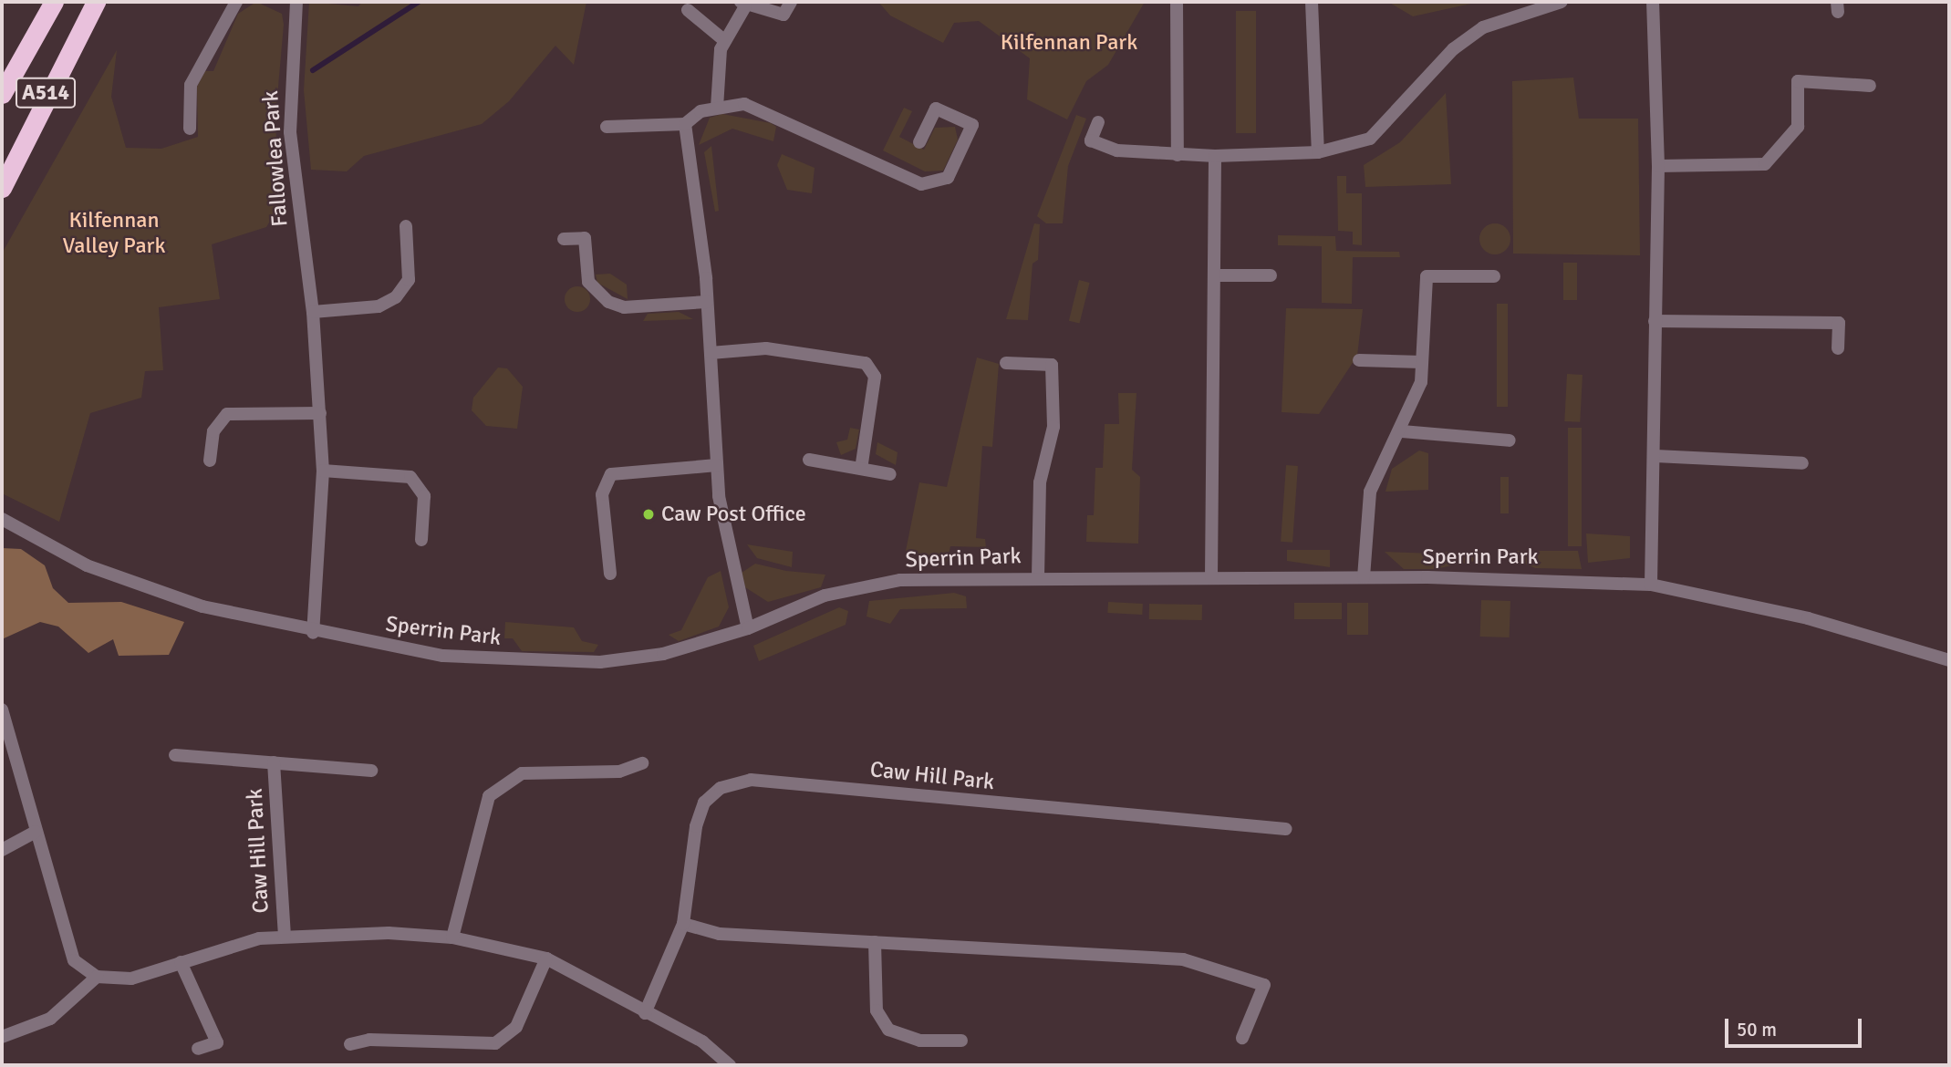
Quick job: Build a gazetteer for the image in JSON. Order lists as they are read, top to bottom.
{
  "streets": {
    "highway": ["A514"],
    "street": ["Fallowlea Park", "Sperrin Park", "Caw Hill Park"]
  },
  "crossings": [
    ["Fallowlea Park", "Sperrin Park"]
  ],
  "parks": ["Kilfennan Park", "Kilfennan Valley Park"],
  "places": ["Caw Post Office"],
  "scale_bar": "50 m"
}
